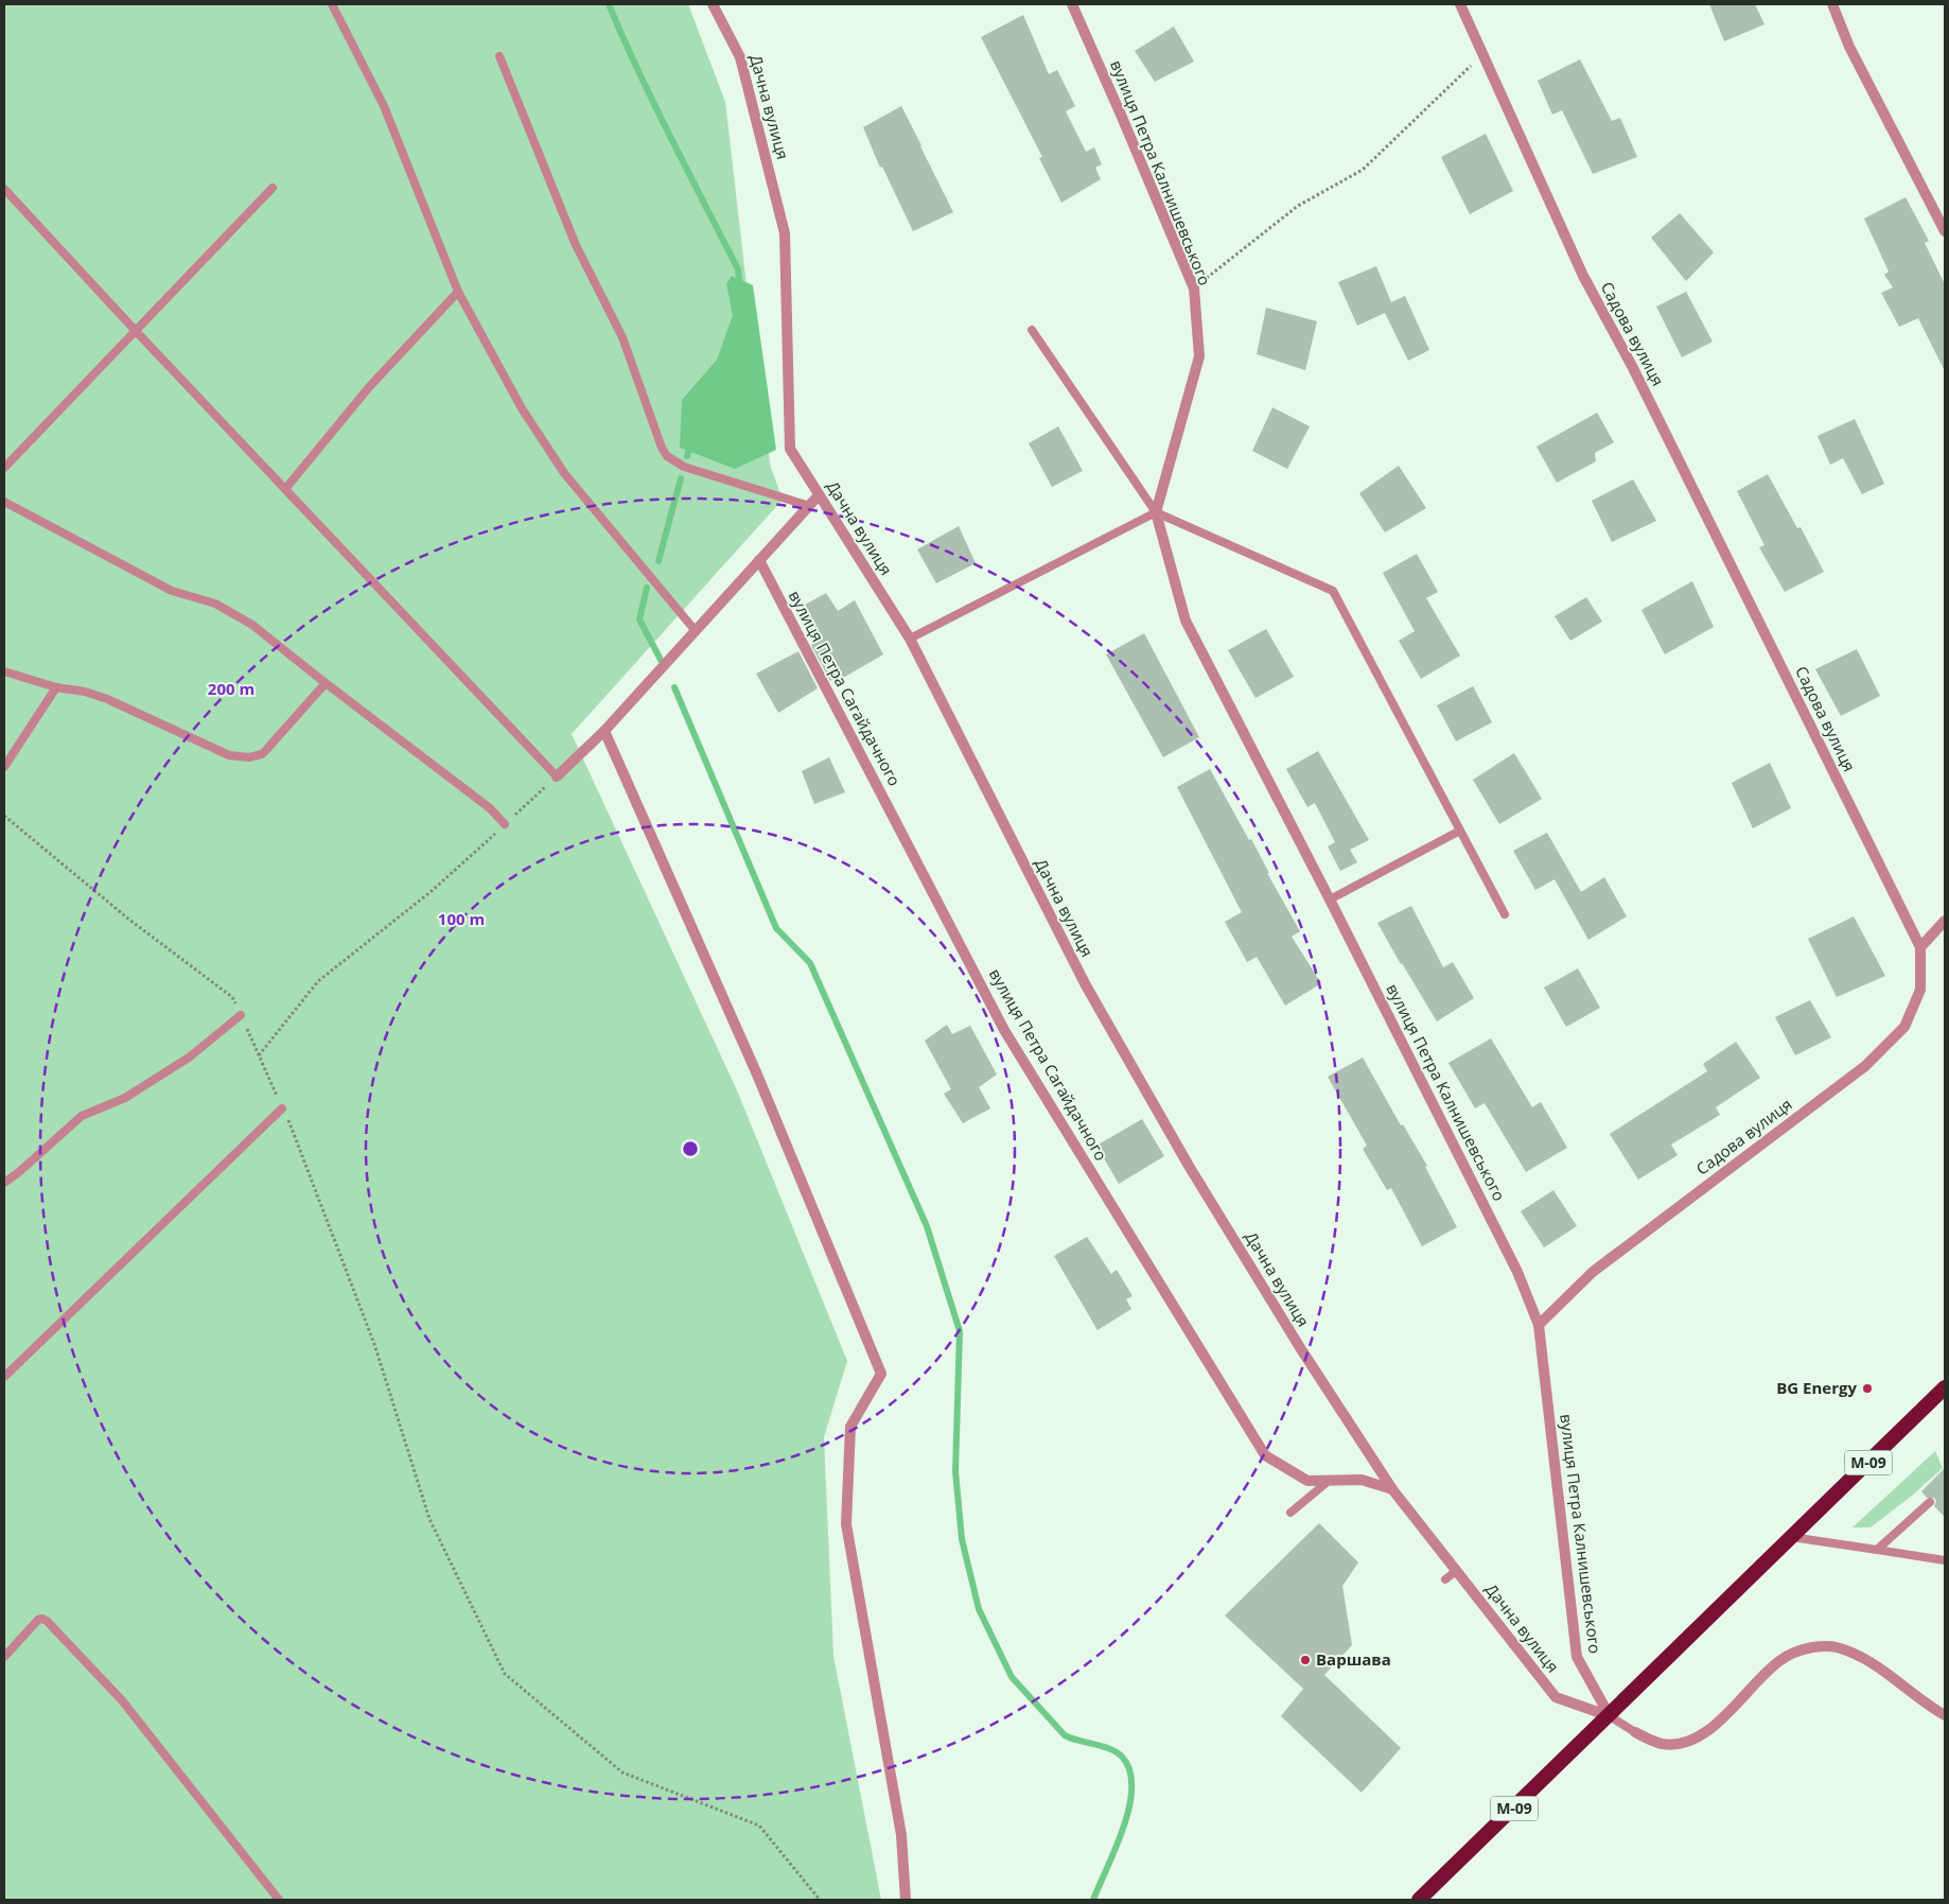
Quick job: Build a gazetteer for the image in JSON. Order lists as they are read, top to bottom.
{
  "streets": {
    "highway": ["М-09"],
    "street": [
      "Дачна вулиця",
      "вулиця Петра Калнишевського",
      "Садова вулиця",
      "вулиця Петра Сагайдачного"
    ]
  },
  "crossings": [
    ["Дачна вулиця", "вулиця Петра Калнишевського"],
    ["Дачна вулиця", "вулиця Петра Сагайдачного"],
    ["Дачна вулиця", "М-09"],
    ["вулиця Петра Калнишевського", "Садова вулиця"],
    ["вулиця Петра Калнишевського", "М-09"]
  ],
  "places": ["BG Energy", "Варшава"],
  "rings": ["200 m", "100 m"]
}
